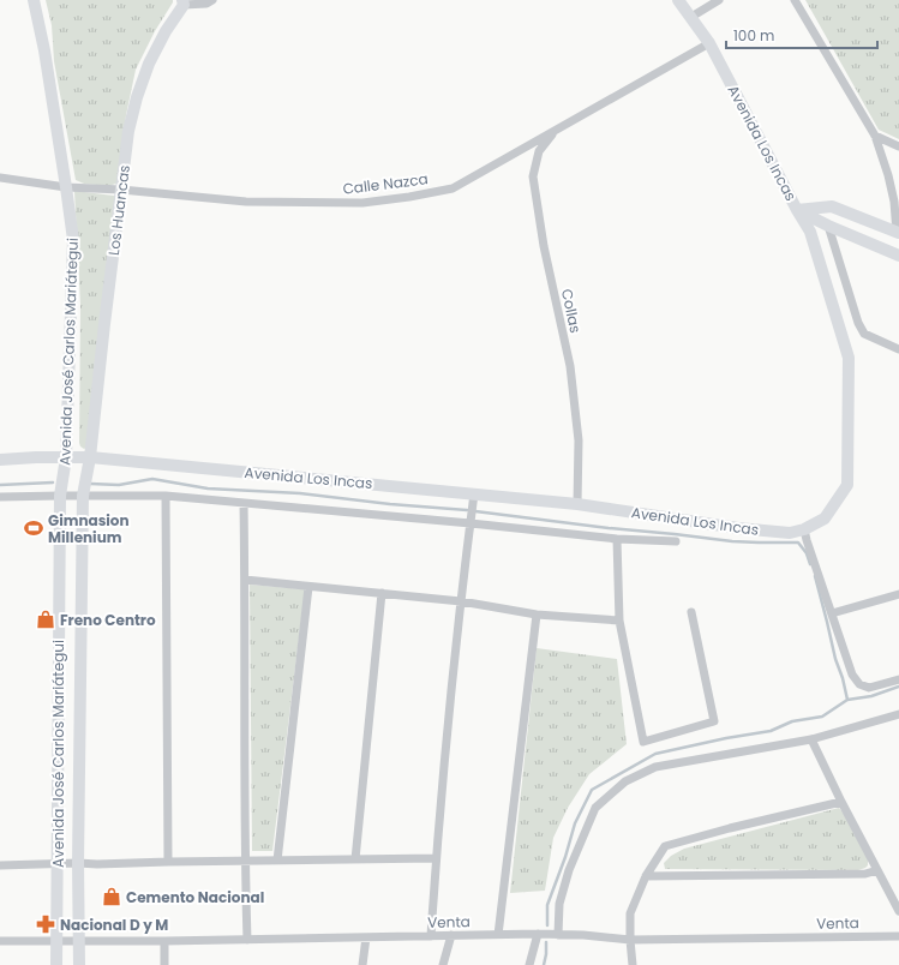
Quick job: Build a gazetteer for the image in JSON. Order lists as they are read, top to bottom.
{
  "streets": {
    "main road": ["Avenida Los Incas", "Los Huancas", "Avenida José Carlos Mariátegui"],
    "street": ["Calle Nazca", "Collas", "Venta"]
  },
  "crossings": [
    ["Avenida Los Incas", "Calle Nazca"],
    ["Avenida Los Incas", "Los Huancas"],
    ["Avenida Los Incas", "Collas"],
    ["Avenida Los Incas", "Avenida José Carlos Mariátegui"],
    ["Calle Nazca", "Los Huancas"],
    ["Calle Nazca", "Collas"],
    ["Calle Nazca", "Avenida José Carlos Mariátegui"],
    ["Los Huancas", "Avenida José Carlos Mariátegui"],
    ["Avenida José Carlos Mariátegui", "Venta"]
  ],
  "places": {
    "sports": ["Gimnasion Millenium"],
    "shop": ["Freno Centro", "Cemento Nacional"],
    "pharmacy": ["Nacional D y M"]
  },
  "scale_bar": "100 m"
}
